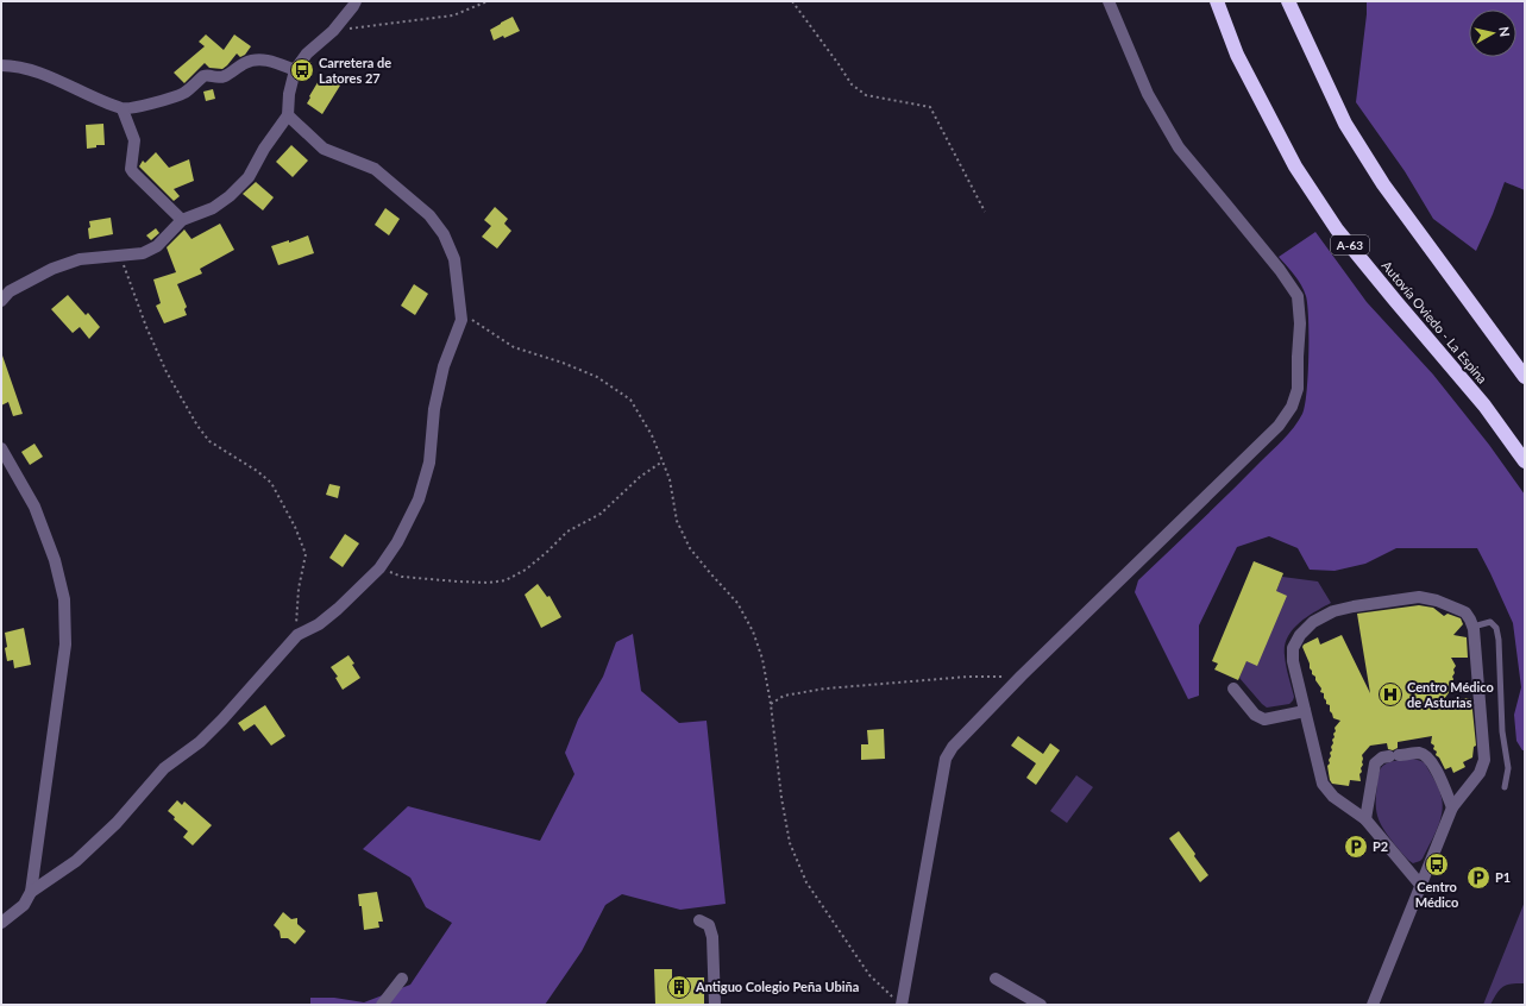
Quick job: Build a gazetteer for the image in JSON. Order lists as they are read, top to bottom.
{
  "streets": {
    "highway": ["A-63", "Autovía Oviedo - La Espina"]
  },
  "places": {
    "bus stop": ["Carretera de Latores 27", "Centro Médico"],
    "hospital": ["Centro Médico de Asturias"],
    "parking": ["P2", "P1"],
    "building": ["Antiguo Colegio Peña Ubiña"]
  },
  "north": "right"
}
